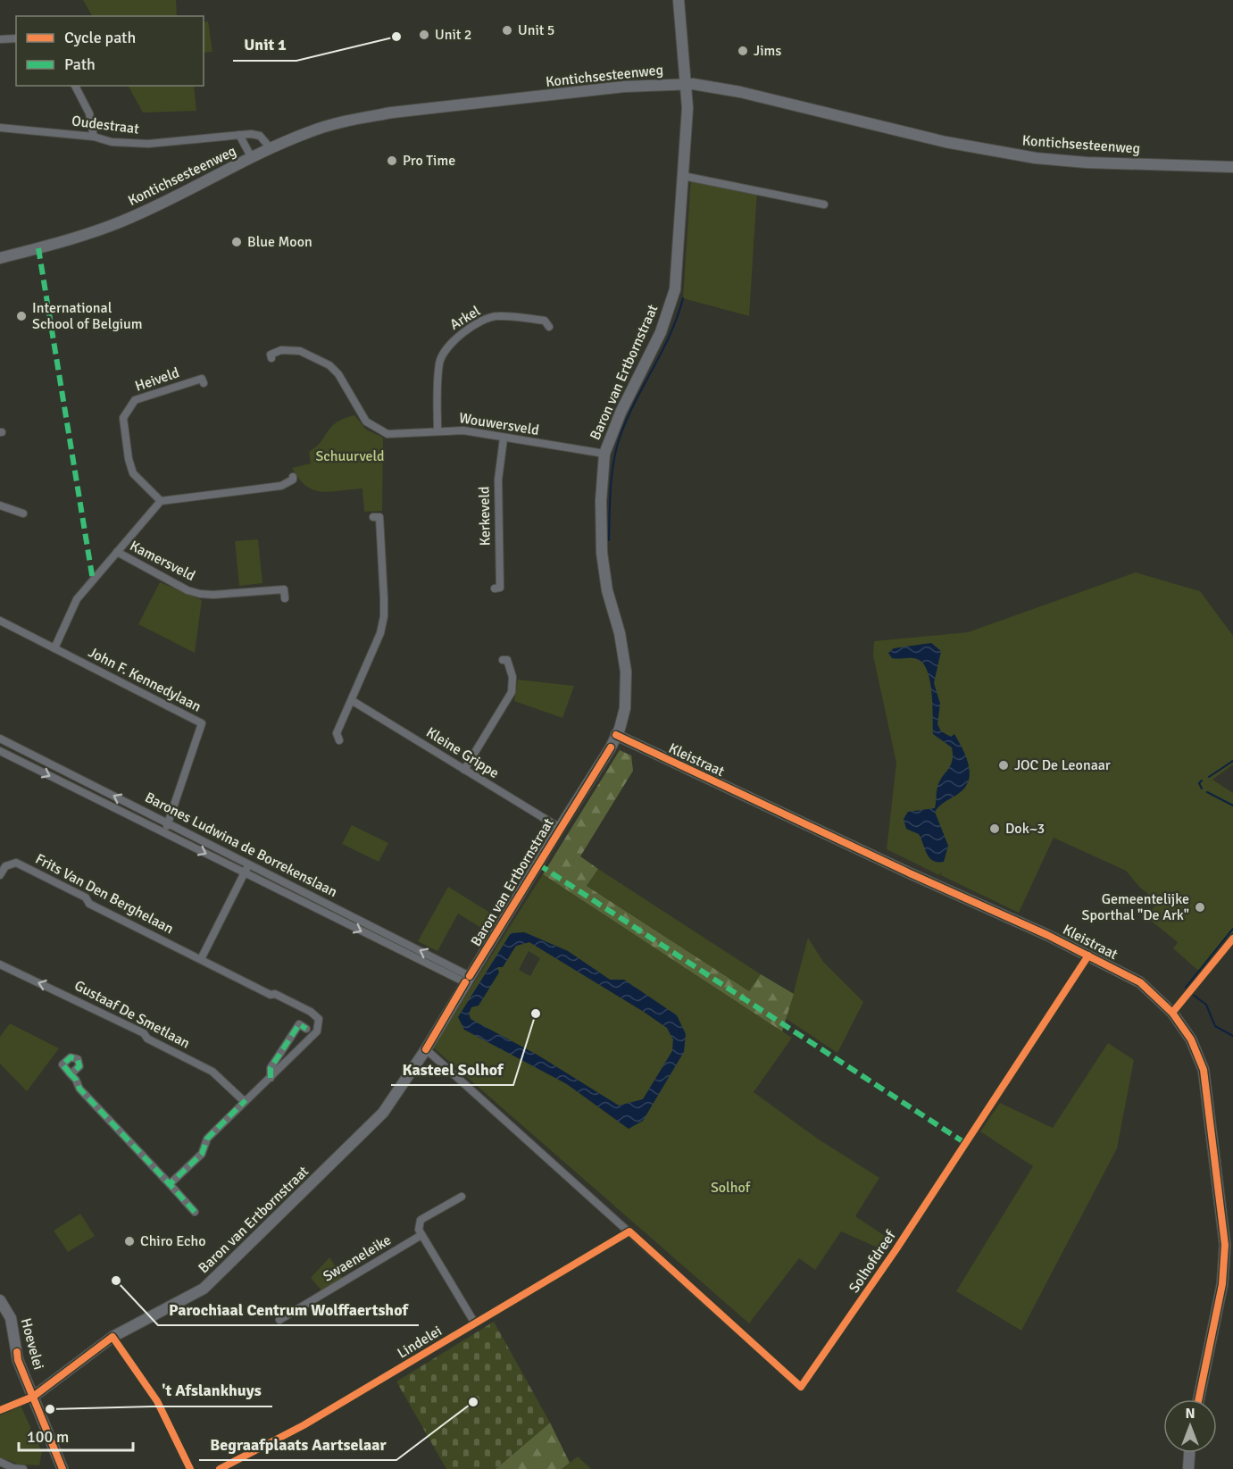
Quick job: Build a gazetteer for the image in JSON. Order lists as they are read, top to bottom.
{
  "streets": {
    "street": [
      "Kontichsesteenweg",
      "Oudestraat",
      "Arkel",
      "Baron van Ertbornstraat",
      "Heiveld",
      "Wouwersveld",
      "Kerkeveld",
      "Kamersveld",
      "John F. Kennedylaan",
      "Kleine Grippe",
      "Kleistraat",
      "Barones Ludwina de Borrekenslaan",
      "Frits Van Den Berghelaan",
      "Gustaaf De Smetlaan",
      "Swaeneleike",
      "Solhofdreef",
      "Lindelei",
      "Hoevelei"
    ]
  },
  "crossings": [
    ["Kontichsesteenweg", "Oudestraat"],
    ["Kontichsesteenweg", "Baron van Ertbornstraat"],
    ["Arkel", "Wouwersveld"],
    ["Baron van Ertbornstraat", "Wouwersveld"],
    ["Baron van Ertbornstraat", "Kleine Grippe"],
    ["Baron van Ertbornstraat", "Kleistraat"],
    ["Baron van Ertbornstraat", "Barones Ludwina de Borrekenslaan"],
    ["Baron van Ertbornstraat", "Solhofdreef"],
    ["Baron van Ertbornstraat", "Hoevelei"],
    ["Wouwersveld", "Kerkeveld"],
    ["John F. Kennedylaan", "Barones Ludwina de Borrekenslaan"],
    ["Kleistraat", "Solhofdreef"],
    ["Frits Van Den Berghelaan", "Gustaaf De Smetlaan"],
    ["Solhofdreef", "Lindelei"]
  ],
  "one_way": ["Gustaaf De Smetlaan"],
  "parks": ["Schuurveld", "Solhof"],
  "places": [
    "Unit 5",
    "Unit 2",
    "Unit 1",
    "Jims",
    "Pro Time",
    "Blue Moon",
    "International School of Belgium",
    "JOC De Leonaar",
    "Dok~3",
    "Gemeentelijke Sporthal \"De Ark\"",
    "Kasteel Solhof",
    "Chiro Echo",
    "Parochiaal Centrum Wolffaertshof",
    "Begraafplaats Aartselaar",
    "'t Afslankhuys"
  ],
  "legend": ["Cycle path", "Path"],
  "scale_bar": "100 m",
  "north": "top"
}
